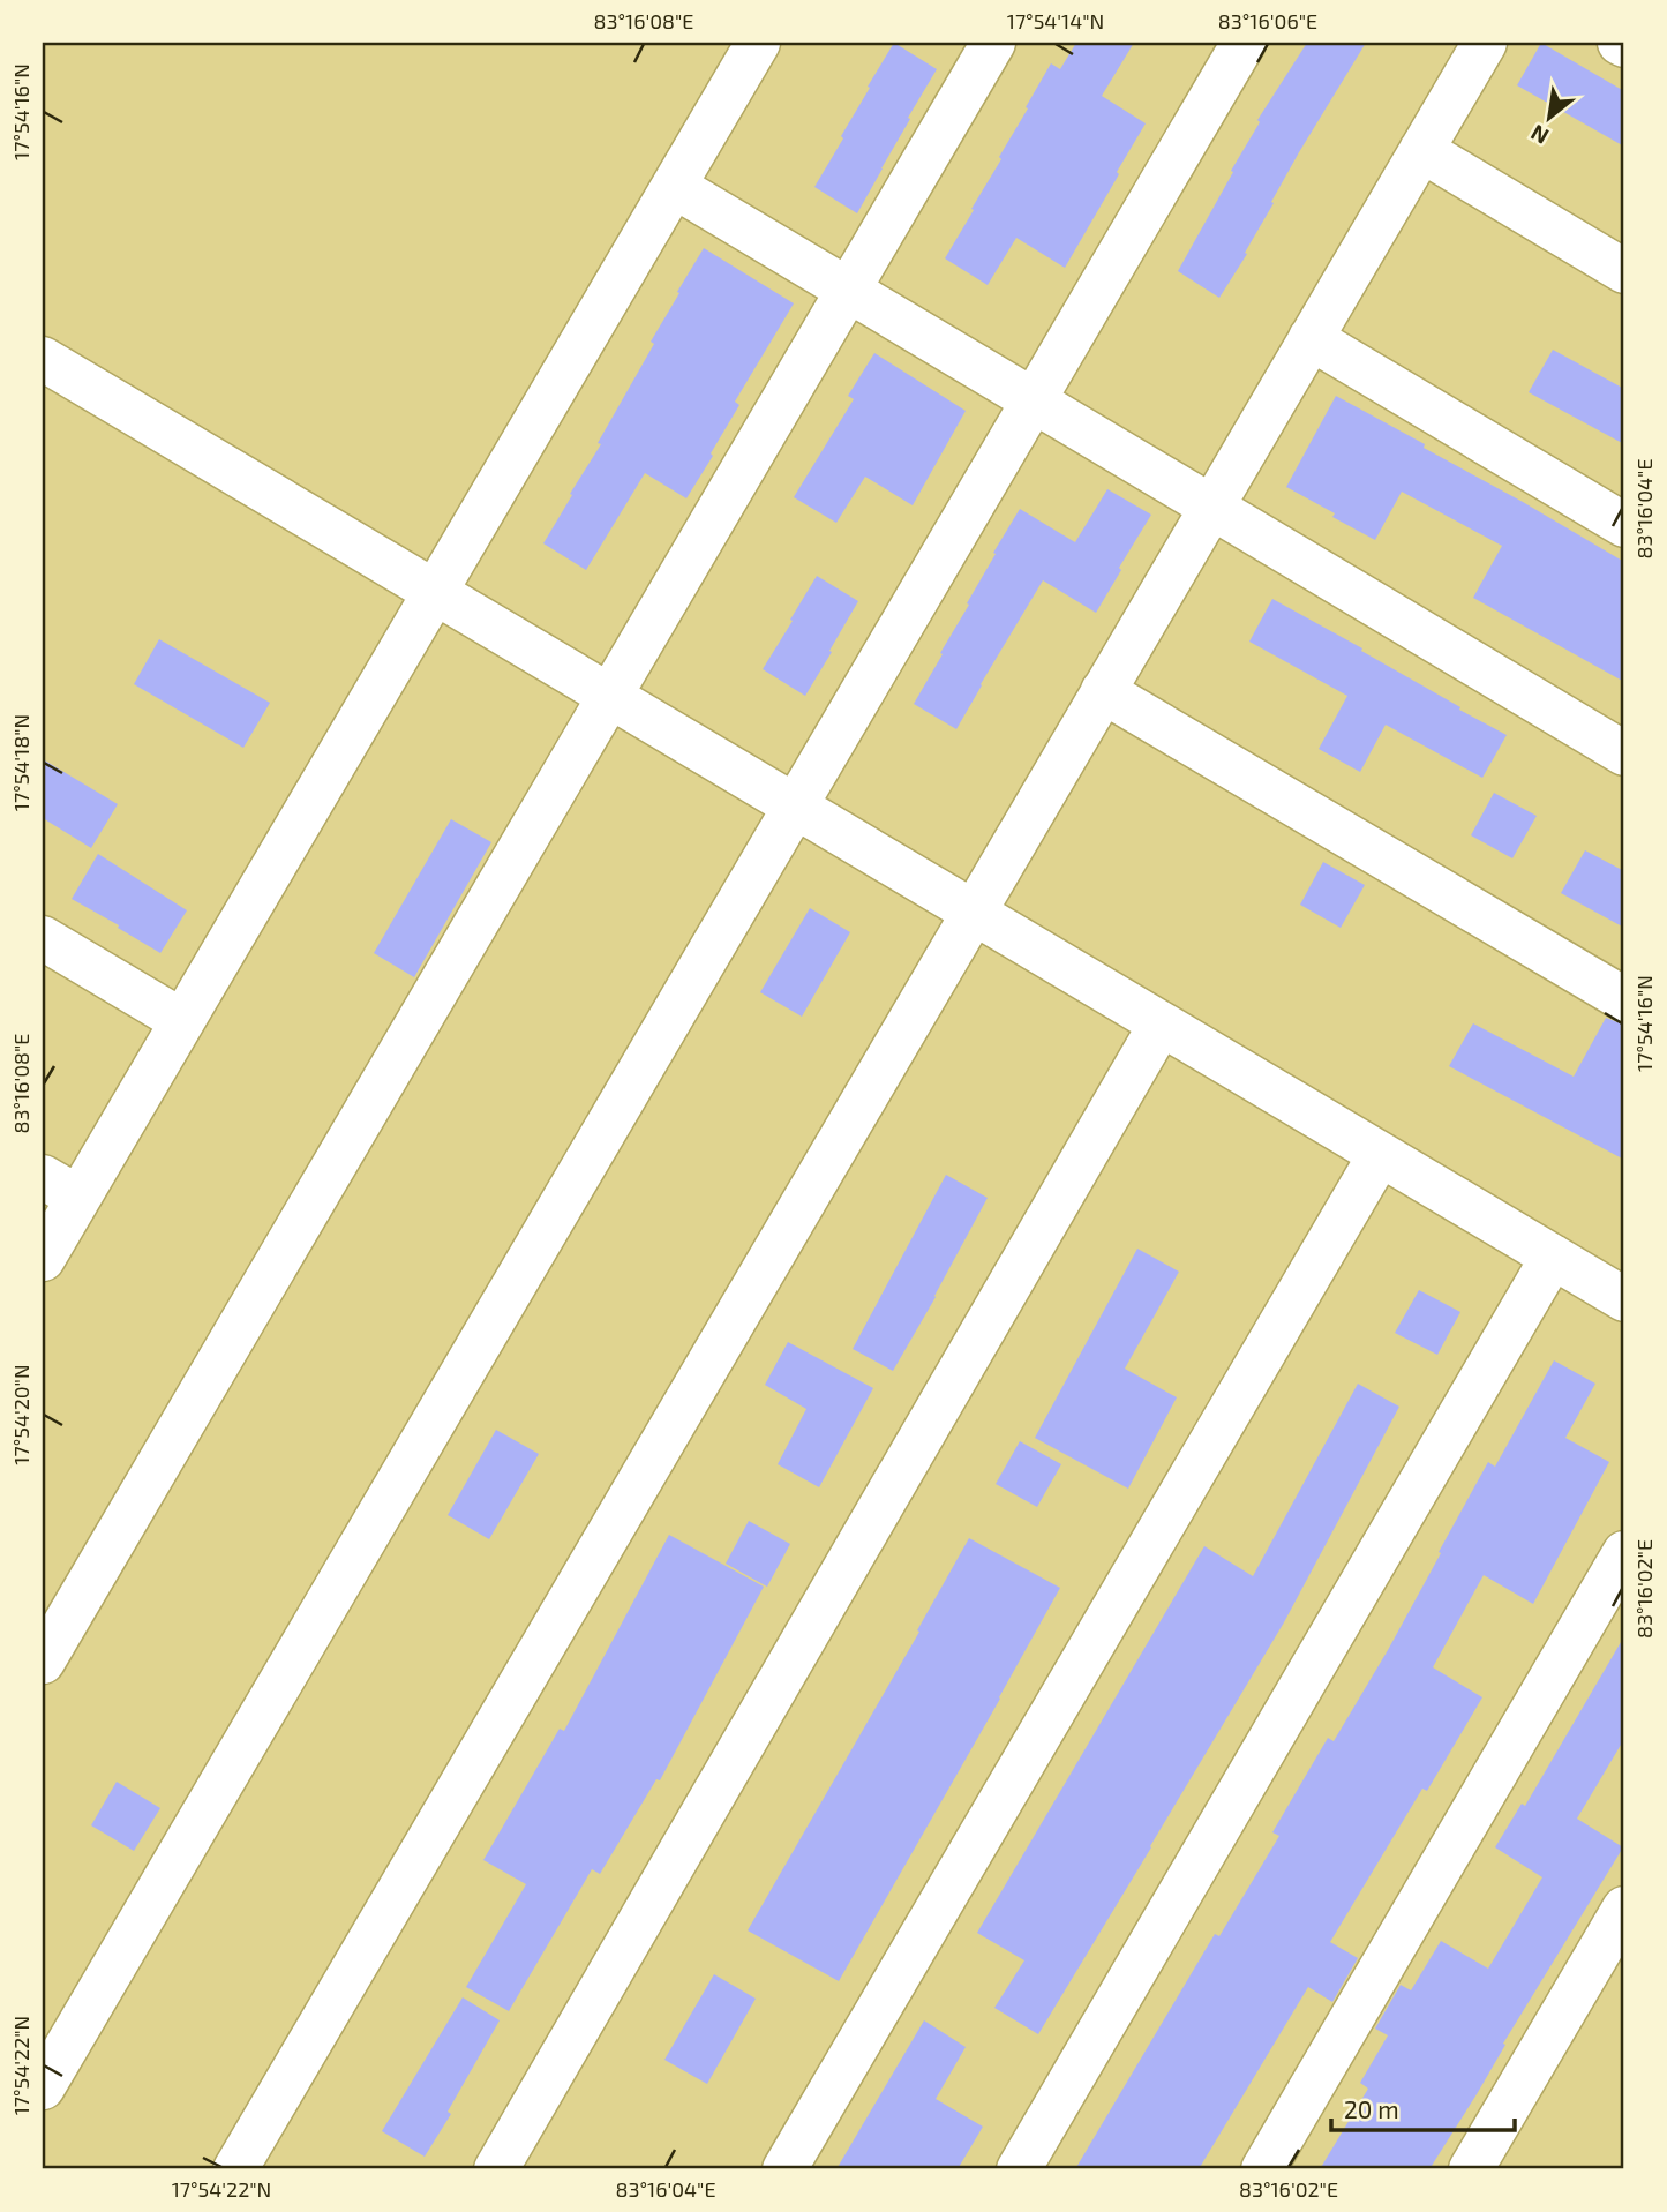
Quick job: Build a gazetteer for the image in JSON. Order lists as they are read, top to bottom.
{
  "scale_bar": "20 m",
  "north": "bottom left",
  "coordinates": [
    "83°16'08\"E",
    "17°54'14\"N",
    "83°16'06\"E",
    "17°54'16\"N",
    "83°16'04\"E",
    "17°54'18\"N",
    "17°54'20\"N",
    "83°16'02\"E",
    "17°54'22\"N"
  ]
}
